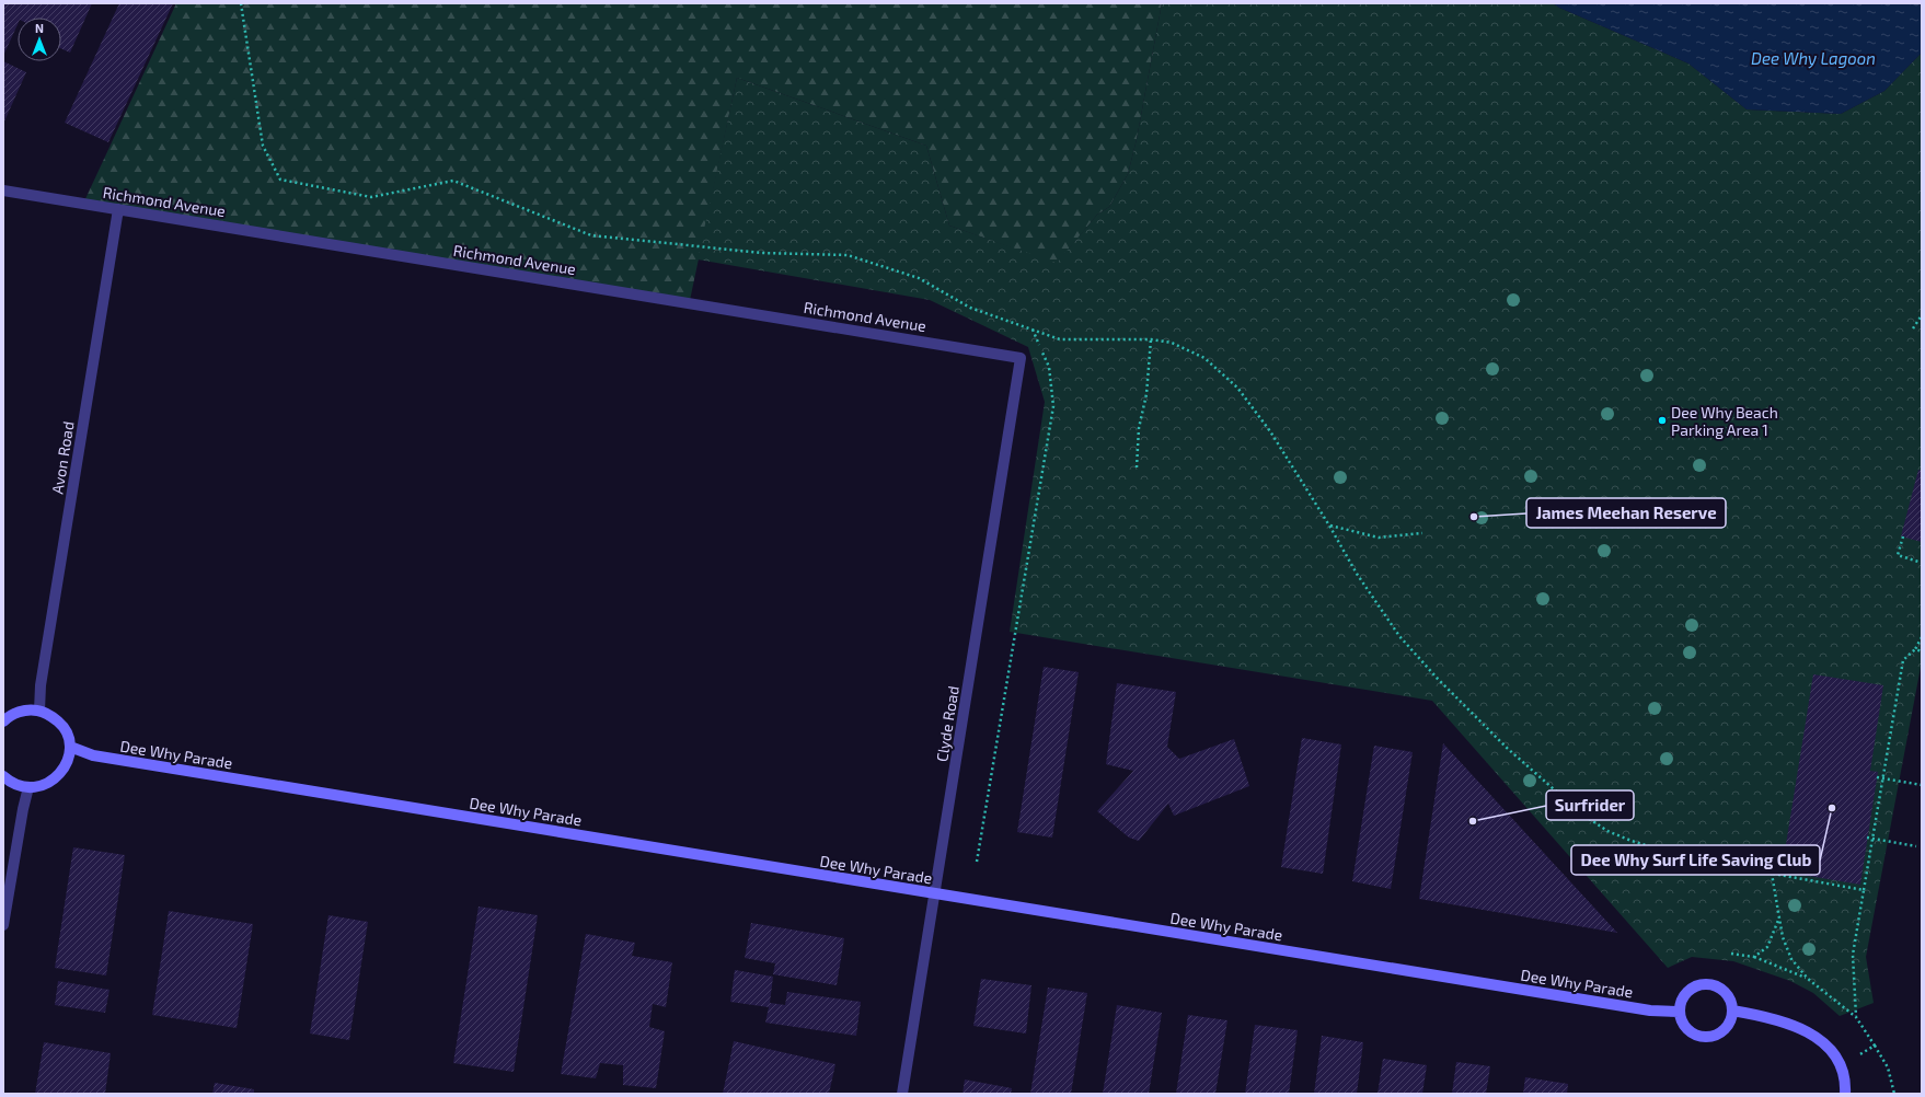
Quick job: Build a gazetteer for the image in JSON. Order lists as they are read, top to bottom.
{
  "streets": {
    "main road": ["Dee Why Parade"],
    "street": ["Richmond Avenue", "Avon Road", "Clyde Road"]
  },
  "crossings": [
    ["Richmond Avenue", "Avon Road"],
    ["Richmond Avenue", "Clyde Road"],
    ["Clyde Road", "Dee Why Parade"]
  ],
  "water": ["Dee Why Lagoon"],
  "places": [
    "Dee Why Beach Parking Area 1",
    "James Meehan Reserve",
    "Dee Why Surf Life Saving Club",
    "Surfrider"
  ],
  "north": "top"
}
